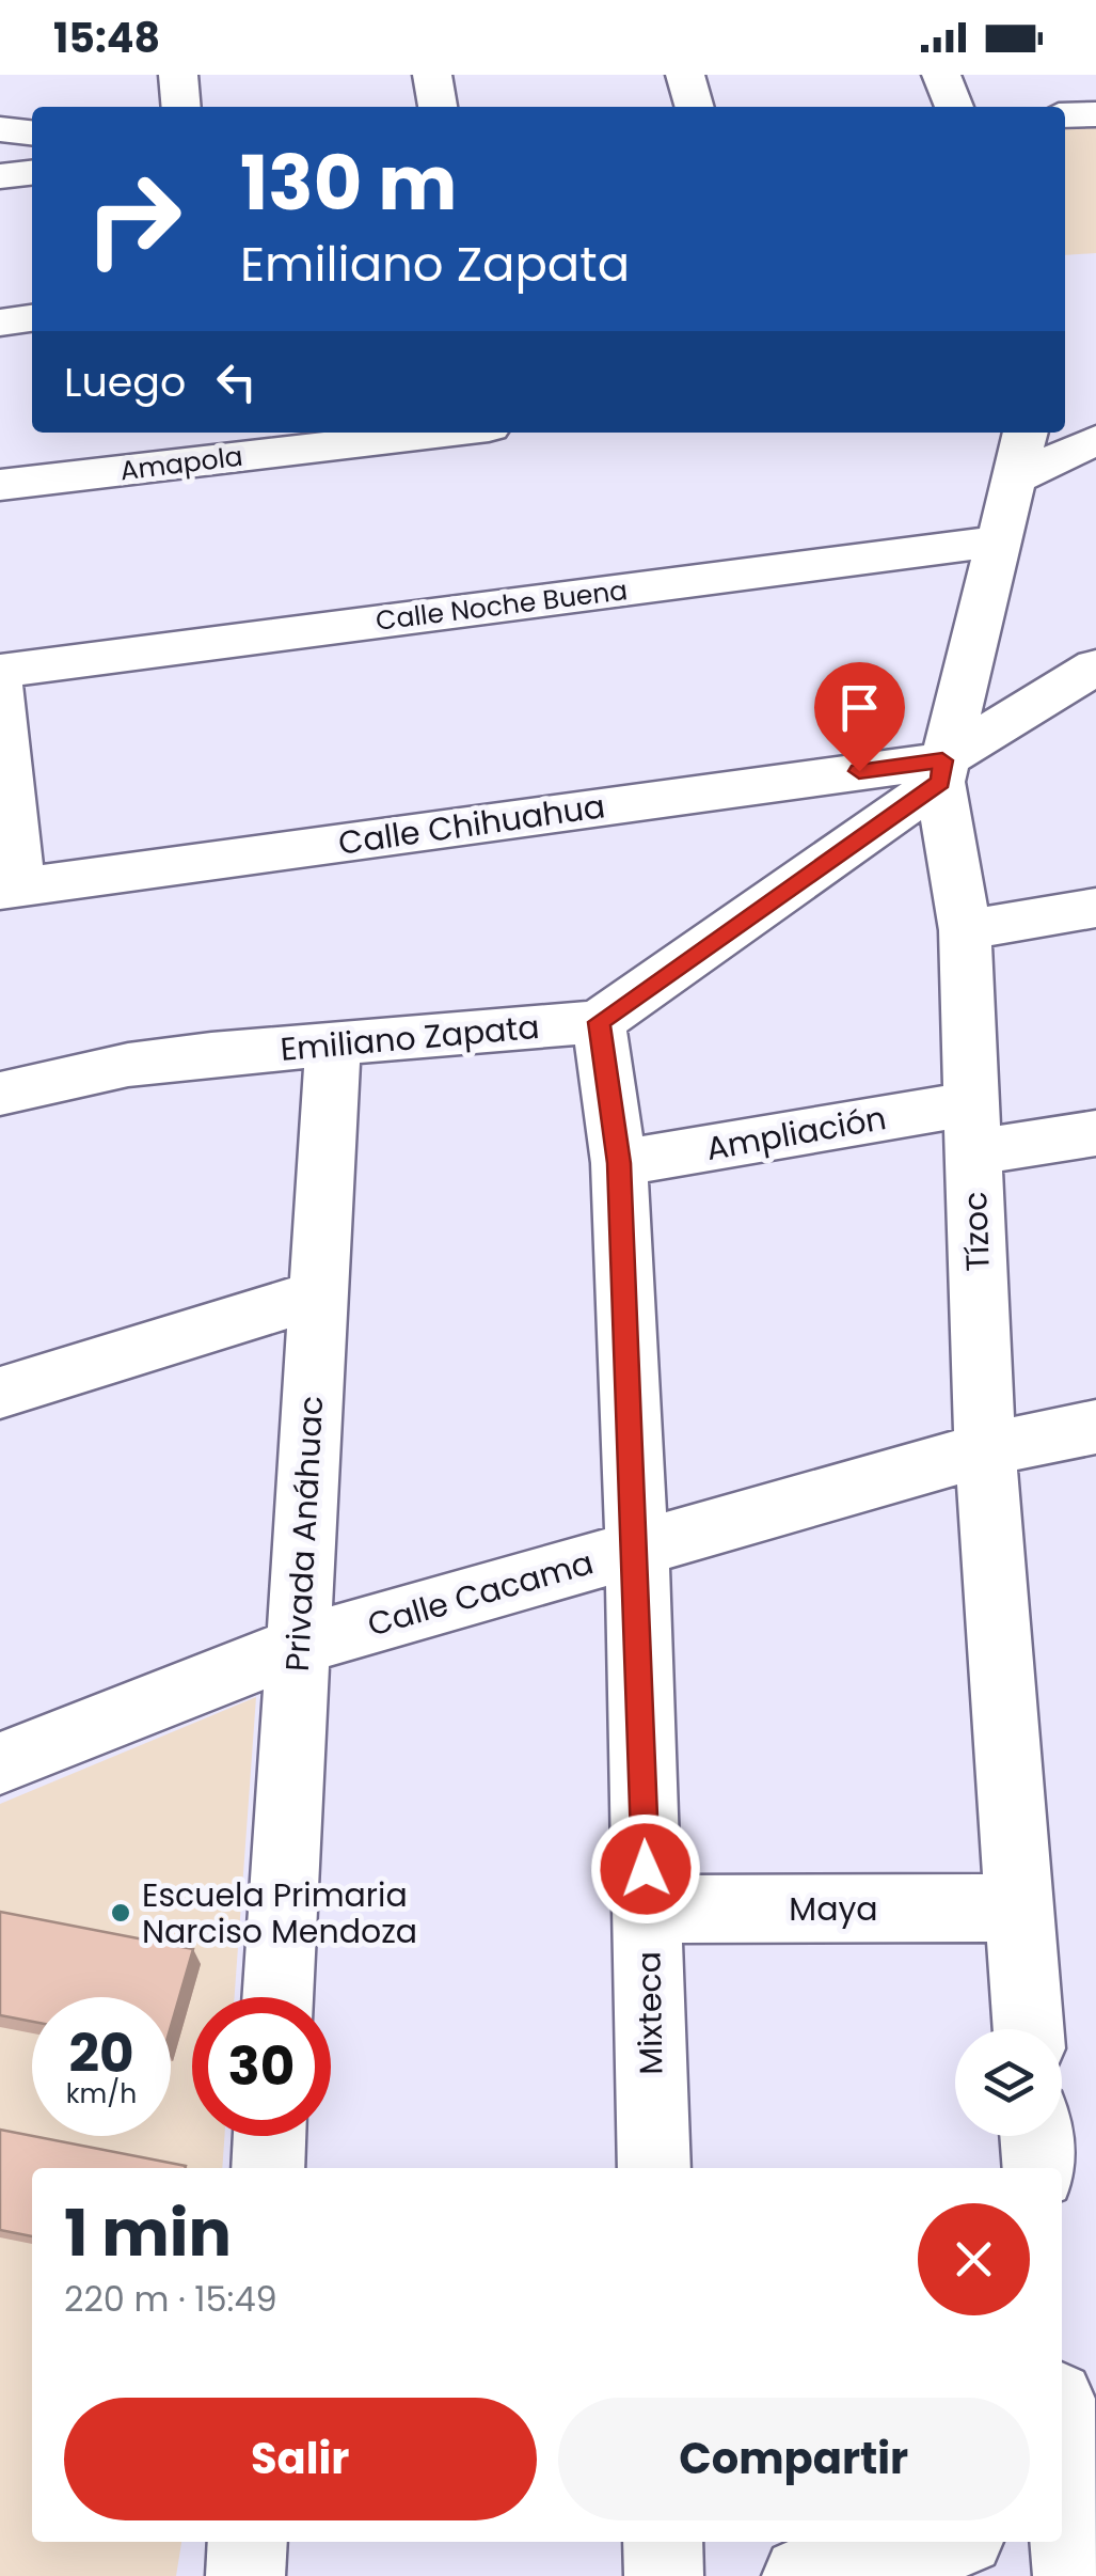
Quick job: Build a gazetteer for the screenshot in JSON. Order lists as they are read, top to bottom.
{
  "streets": {
    "street": [
      "Amapola",
      "Calle Noche Buena",
      "Calle Chihuahua",
      "Emiliano Zapata",
      "Ampliación",
      "Tízoc",
      "Privada Anáhuac",
      "Calle Cacama",
      "Maya",
      "Mixteca"
    ]
  },
  "crossings": [
    ["Calle Noche Buena", "Tízoc"],
    ["Calle Chihuahua", "Emiliano Zapata"],
    ["Calle Chihuahua", "Tízoc"],
    ["Emiliano Zapata", "Tízoc"],
    ["Emiliano Zapata", "Privada Anáhuac"],
    ["Emiliano Zapata", "Mixteca"],
    ["Ampliación", "Tízoc"],
    ["Ampliación", "Mixteca"],
    ["Tízoc", "Calle Cacama"],
    ["Tízoc", "Maya"],
    ["Privada Anáhuac", "Calle Cacama"],
    ["Calle Cacama", "Mixteca"],
    ["Maya", "Mixteca"]
  ],
  "places": ["Escuela Primaria Narciso Mendoza"],
  "page": {
    "status": "15:48",
    "turn": ["130 m", "Emiliano Zapata"],
    "then": "Luego",
    "speed": "20 km/h",
    "limit": "30",
    "heading": ["1 min", "220 m · 15:49"],
    "buttons": ["Salir", "Compartir"]
  }
}
